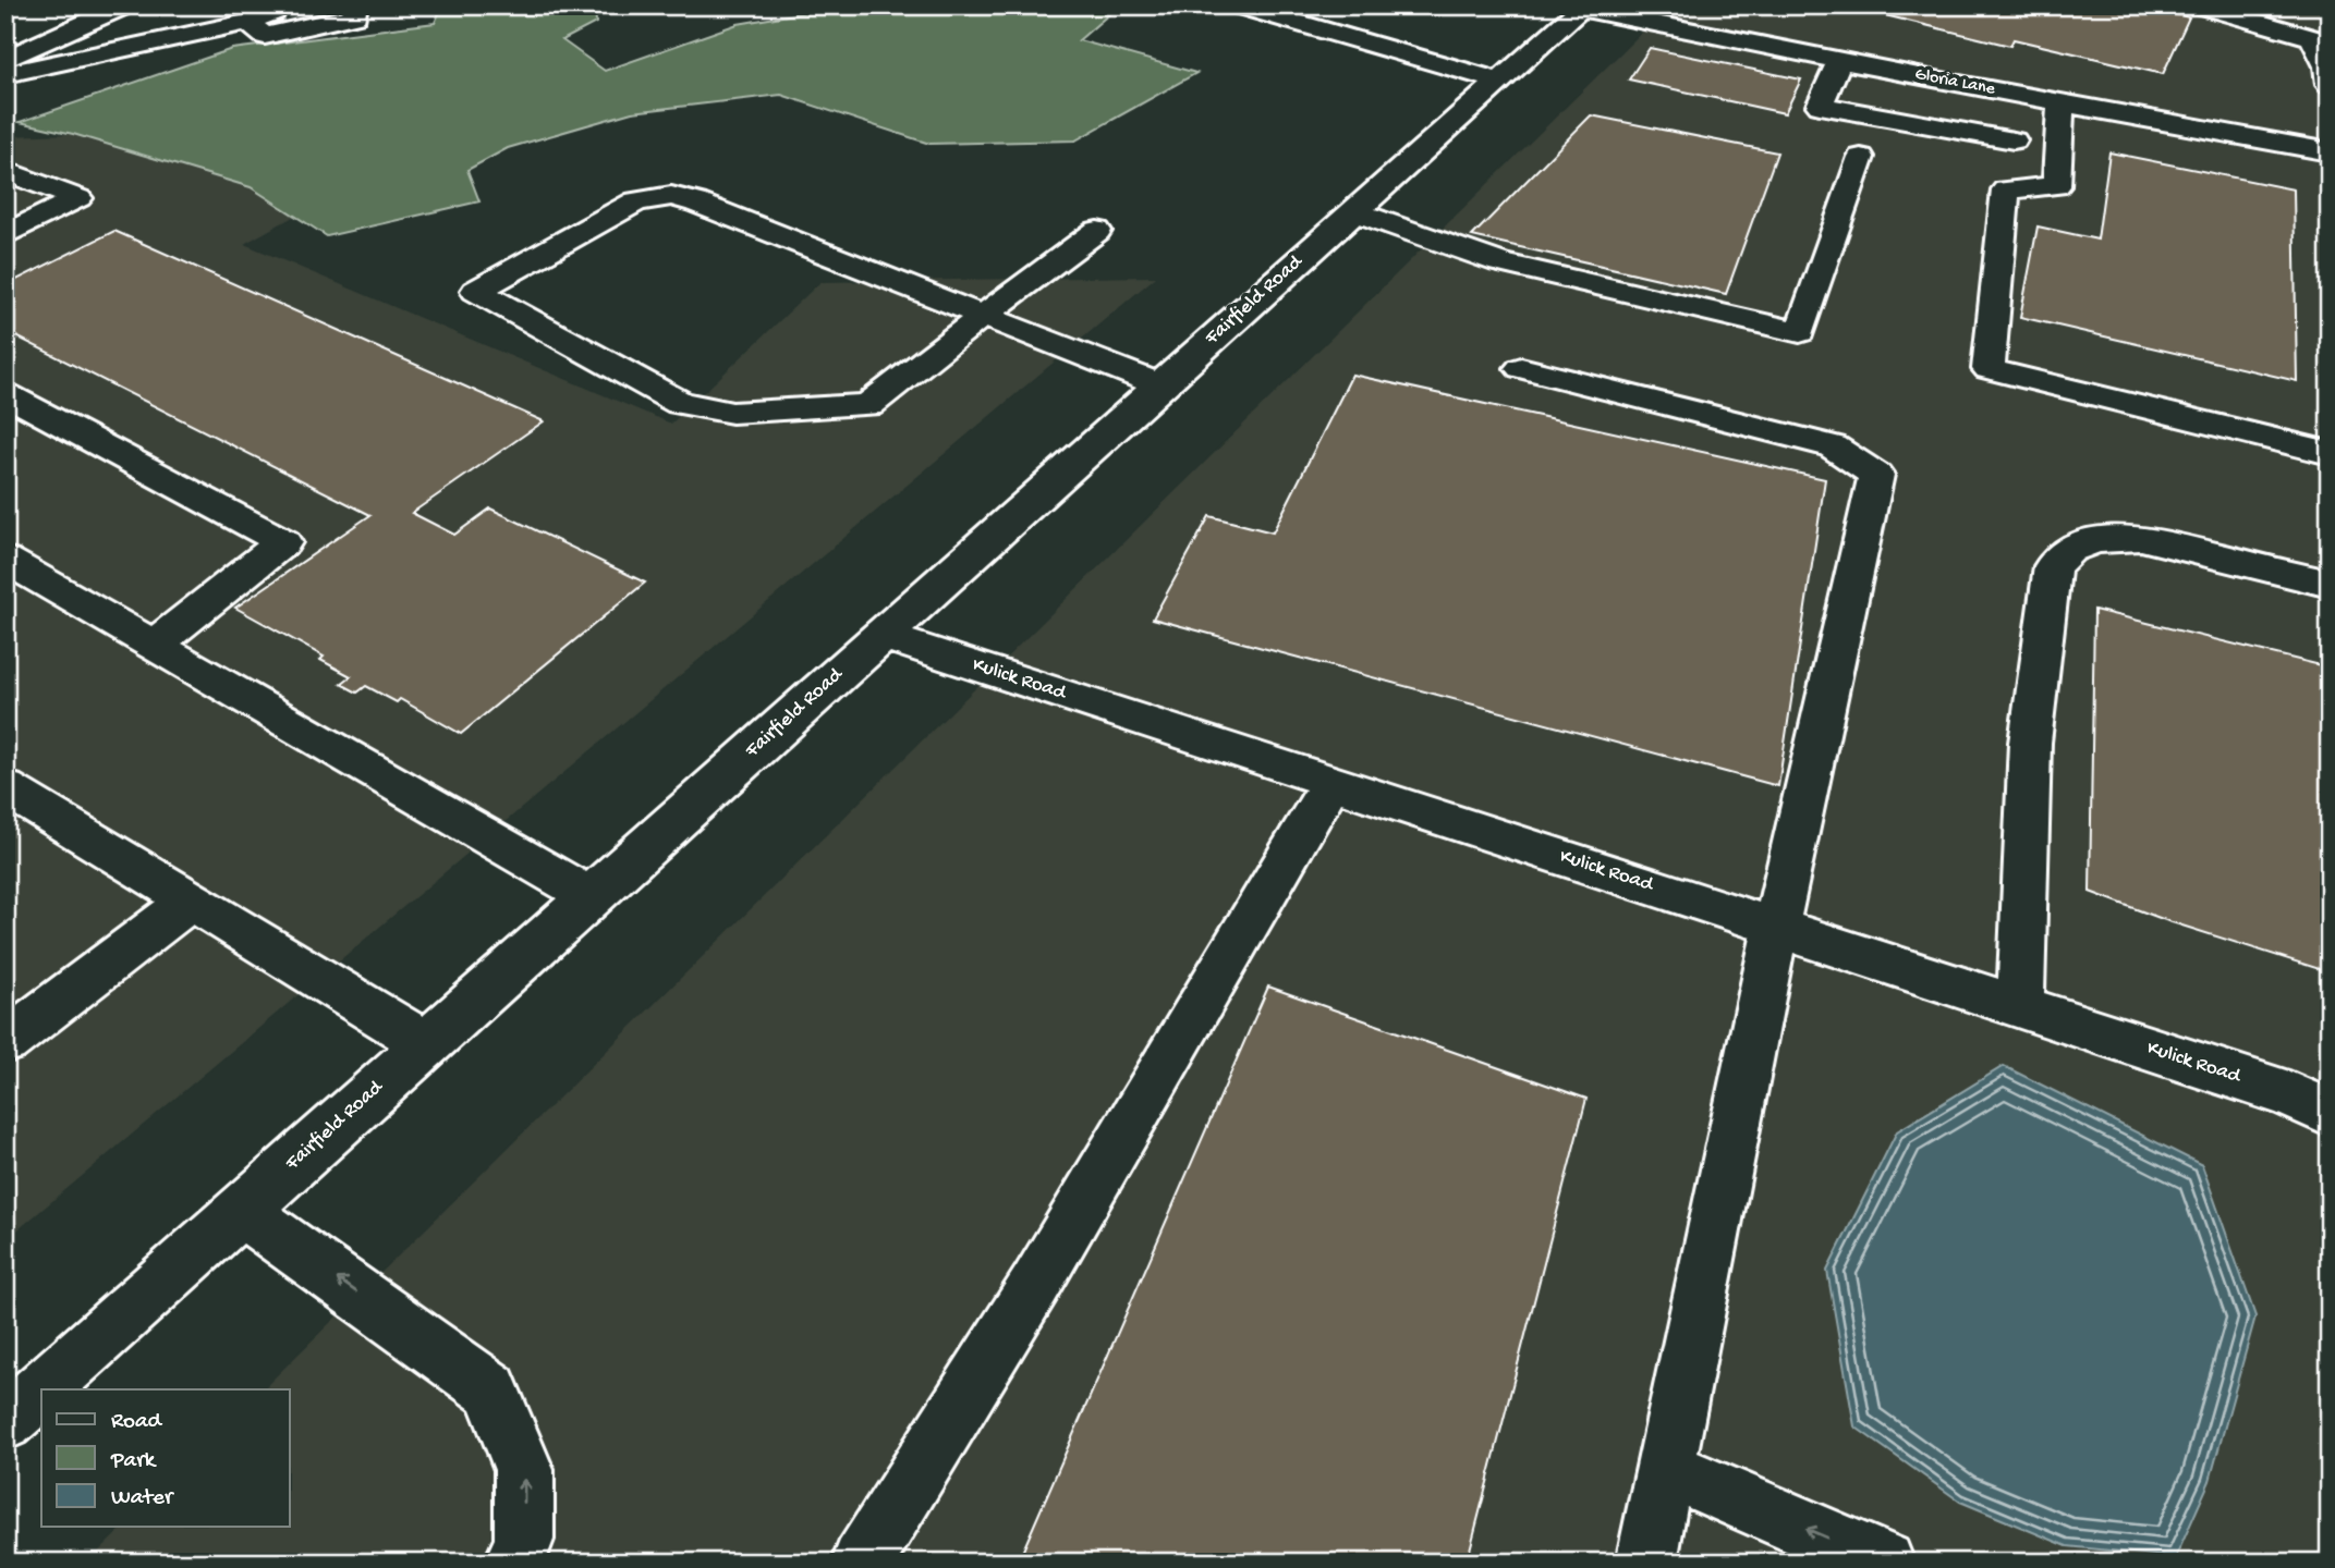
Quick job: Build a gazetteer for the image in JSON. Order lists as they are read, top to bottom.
{
  "streets": {
    "main road": ["Gloria Lane", "Fairfield Road", "Kulick Road"]
  },
  "crossings": [
    ["Gloria Lane", "Fairfield Road"],
    ["Fairfield Road", "Kulick Road"]
  ],
  "legend": ["Road", "Park", "Water"]
}
